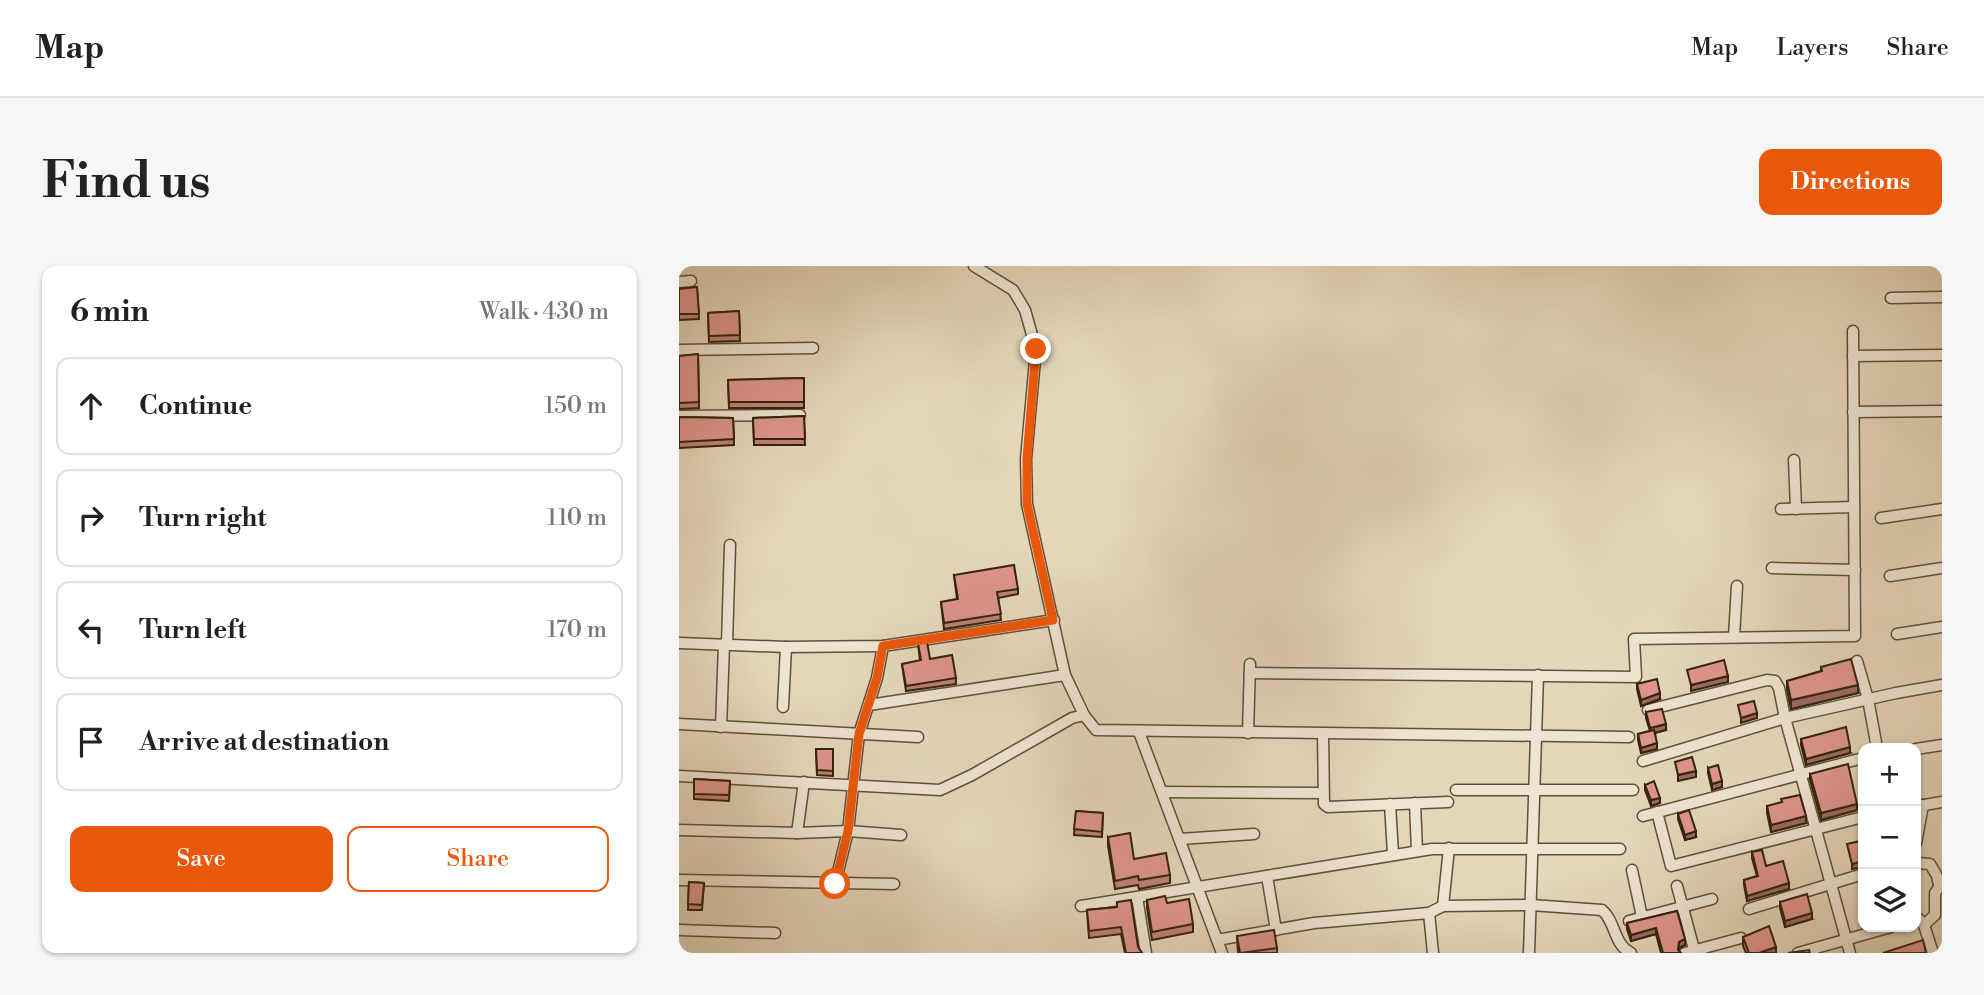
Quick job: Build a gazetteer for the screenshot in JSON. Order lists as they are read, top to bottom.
{
  "page": {
    "header": "Map",
    "nav": ["Map", "Layers", "Share"],
    "buttons": [
      "Directions",
      ["Save", "Share"]
    ],
    "title": "Find us",
    "heading": ["6 min", "Walk · 430 m"],
    "list": [
      ["Continue", "150 m"],
      ["Turn right", "110 m"],
      ["Turn left", "170 m"],
      "Arrive at destination"
    ],
    "map_buttons": ["+", "−"]
  }
}
